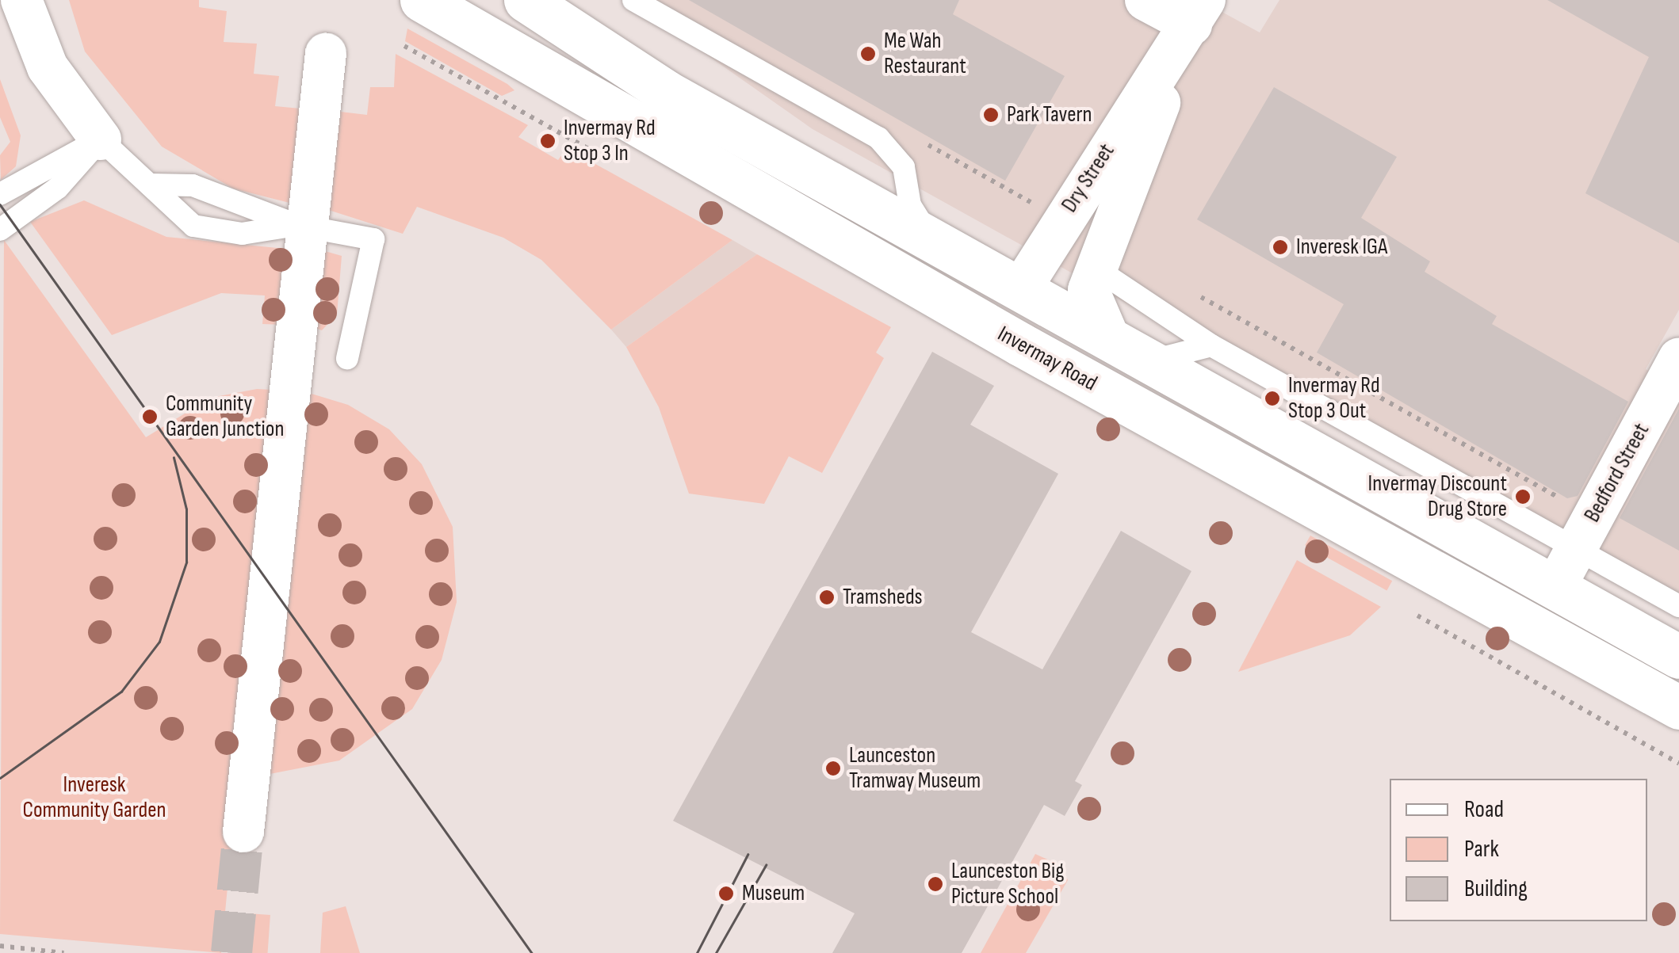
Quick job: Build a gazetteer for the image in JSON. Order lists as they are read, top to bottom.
{
  "streets": {
    "main road": ["Invermay Road"],
    "street": ["Dry Street", "Bedford Street"]
  },
  "parks": ["Inveresk Community Garden"],
  "places": [
    "Me Wah Restaurant",
    "Park Tavern",
    "Invermay Rd Stop 3 In",
    "Inveresk IGA",
    "Invermay Rd Stop 3 Out",
    "Community Garden Junction",
    "Invermay Discount Drug Store",
    "Tramsheds",
    "Launceston Tramway Museum",
    "Launceston Big Picture School",
    "Museum"
  ],
  "legend": ["Road", "Park", "Building"]
}
